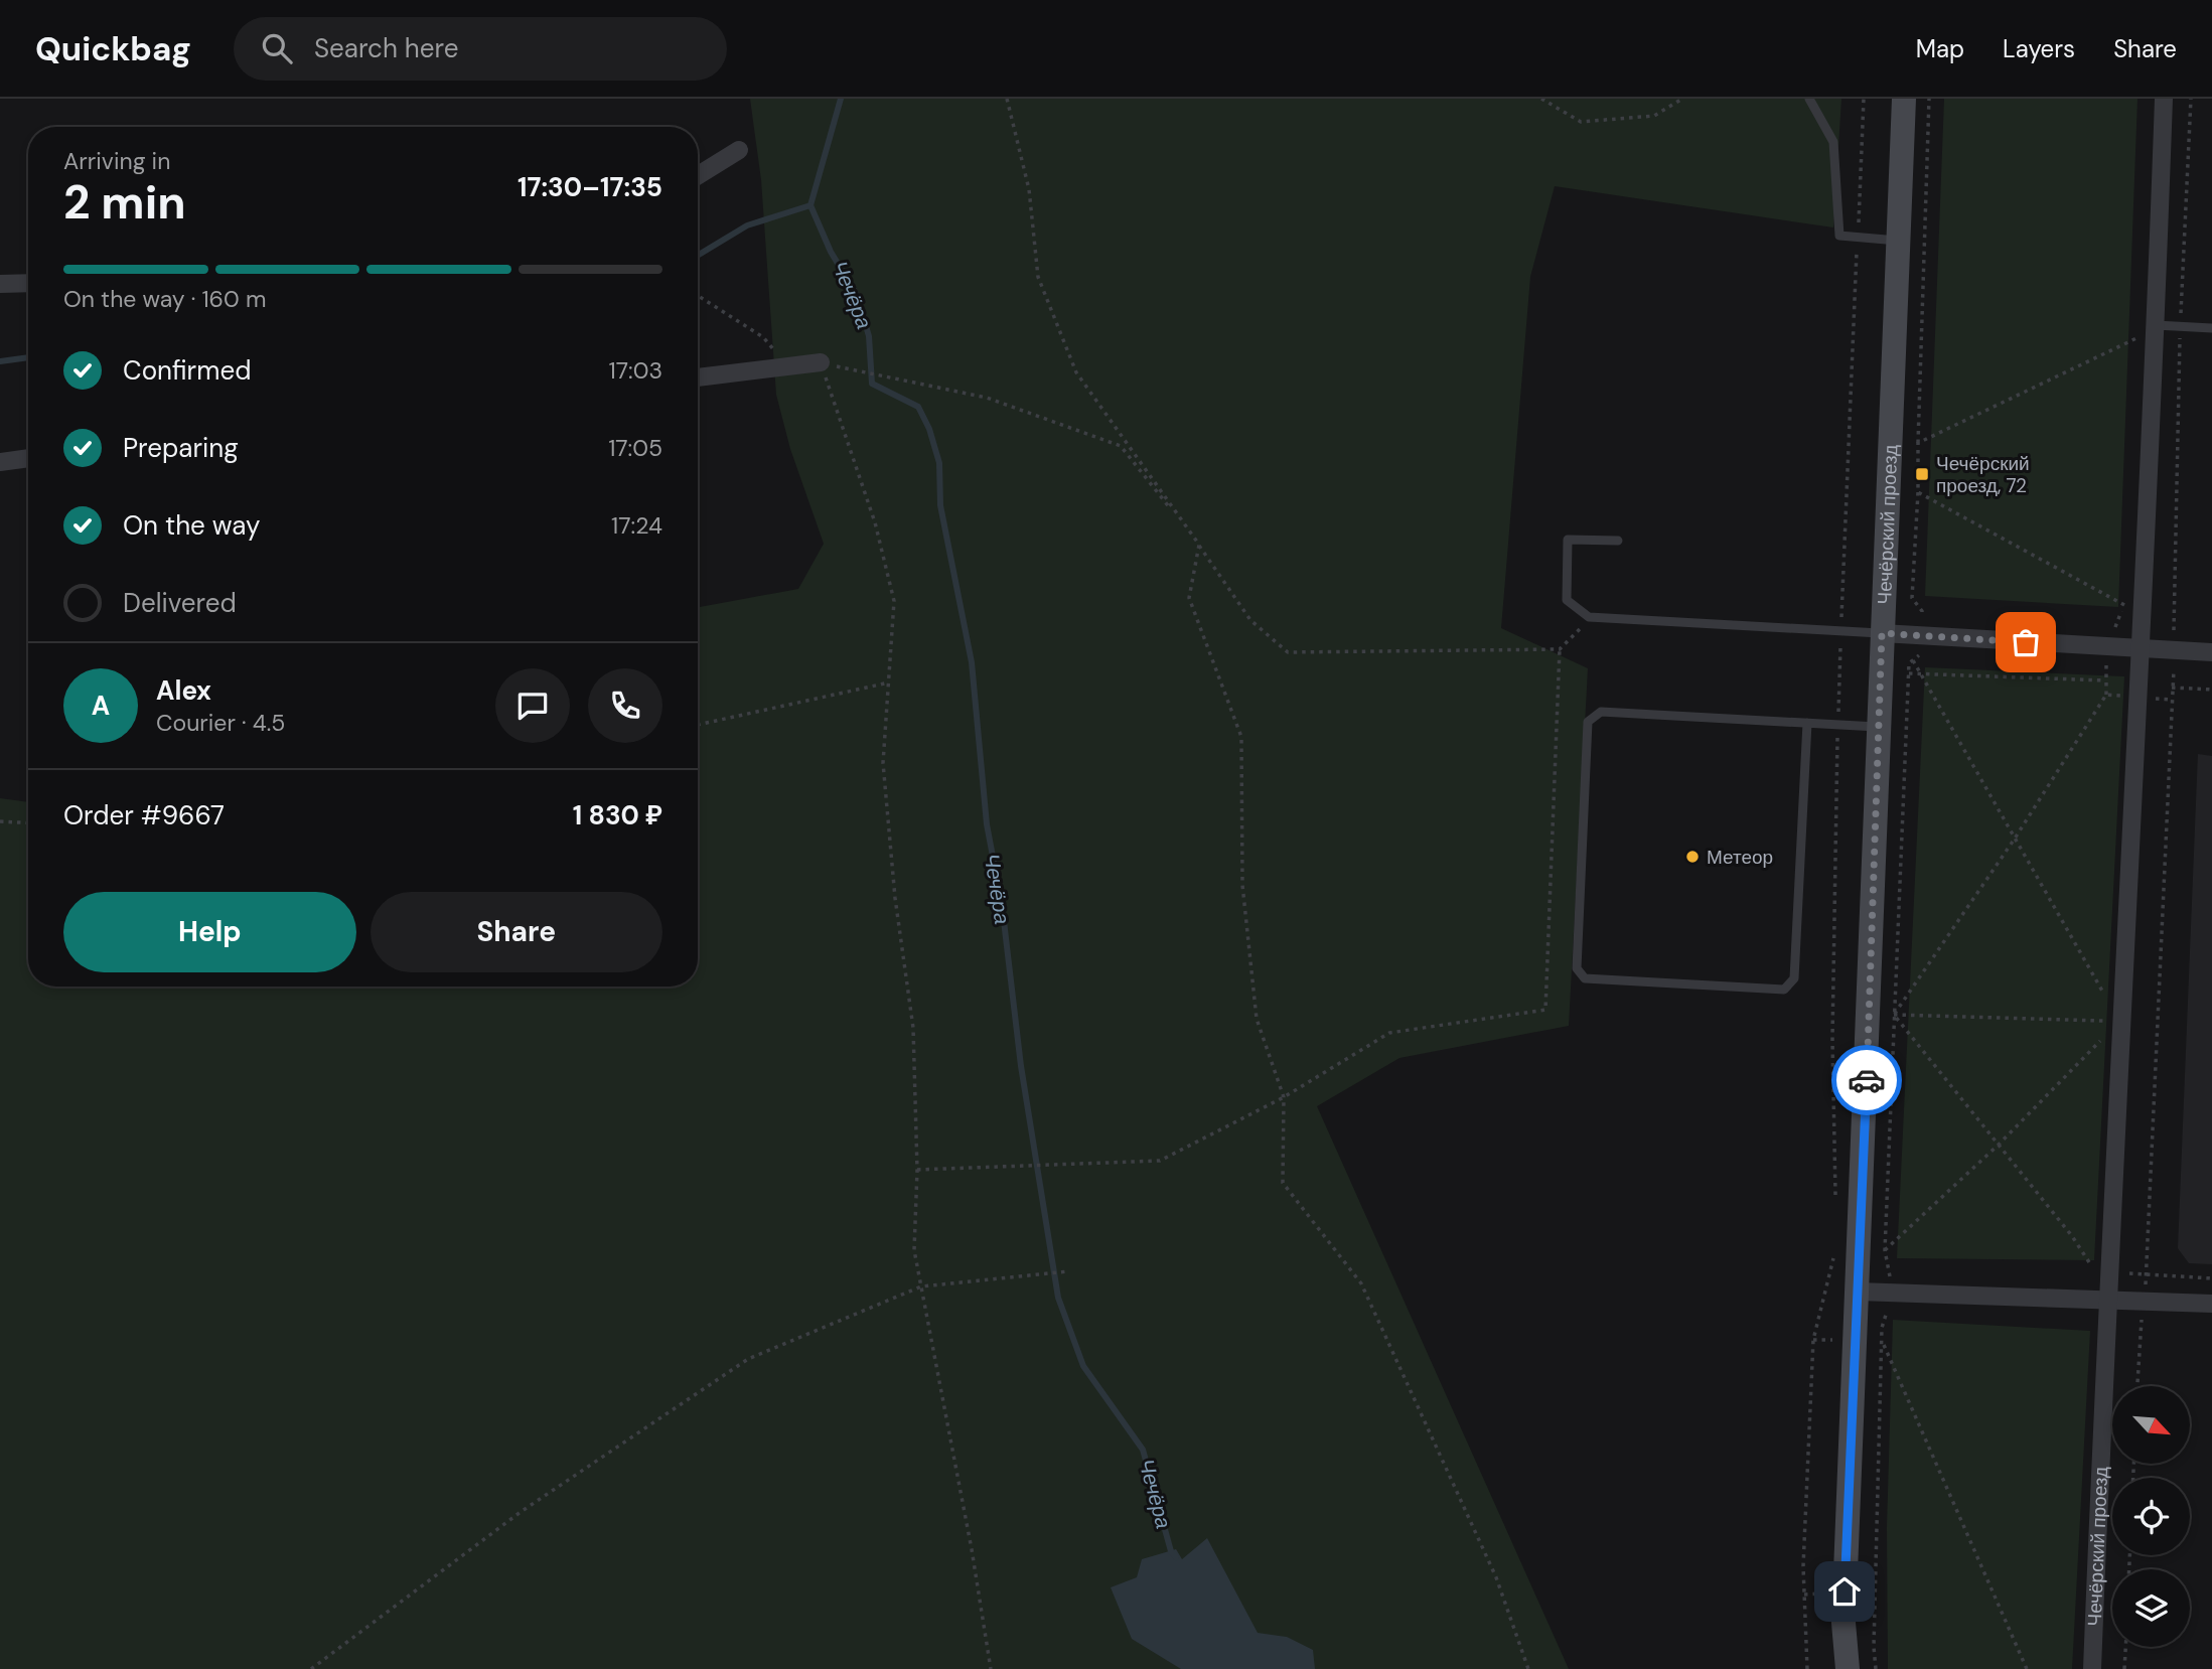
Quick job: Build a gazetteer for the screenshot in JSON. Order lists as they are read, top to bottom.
{
  "streets": {
    "main road": ["Чечёрский проезд"]
  },
  "water": ["Чечёра"],
  "places": {
    "transit": ["Чечёрский проезд, 72"],
    "other": ["Метеор"]
  },
  "north": "bottom right",
  "page": {
    "header": "Quickbag",
    "search": "Search here",
    "nav": ["Map", "Layers", "Share"],
    "heading": ["2 min", "Arriving in", "17:30–17:35"],
    "panel": [
      "Alex",
      "Courier · 4.5",
      "Order #9667",
      "1 830 ₽"
    ],
    "bar": "On the way · 160 m",
    "list": [
      ["Confirmed", "17:03"],
      ["Preparing", "17:05"],
      ["On the way", "17:24"],
      "Delivered"
    ],
    "round": "A",
    "buttons": ["Help", "Share"]
  }
}
